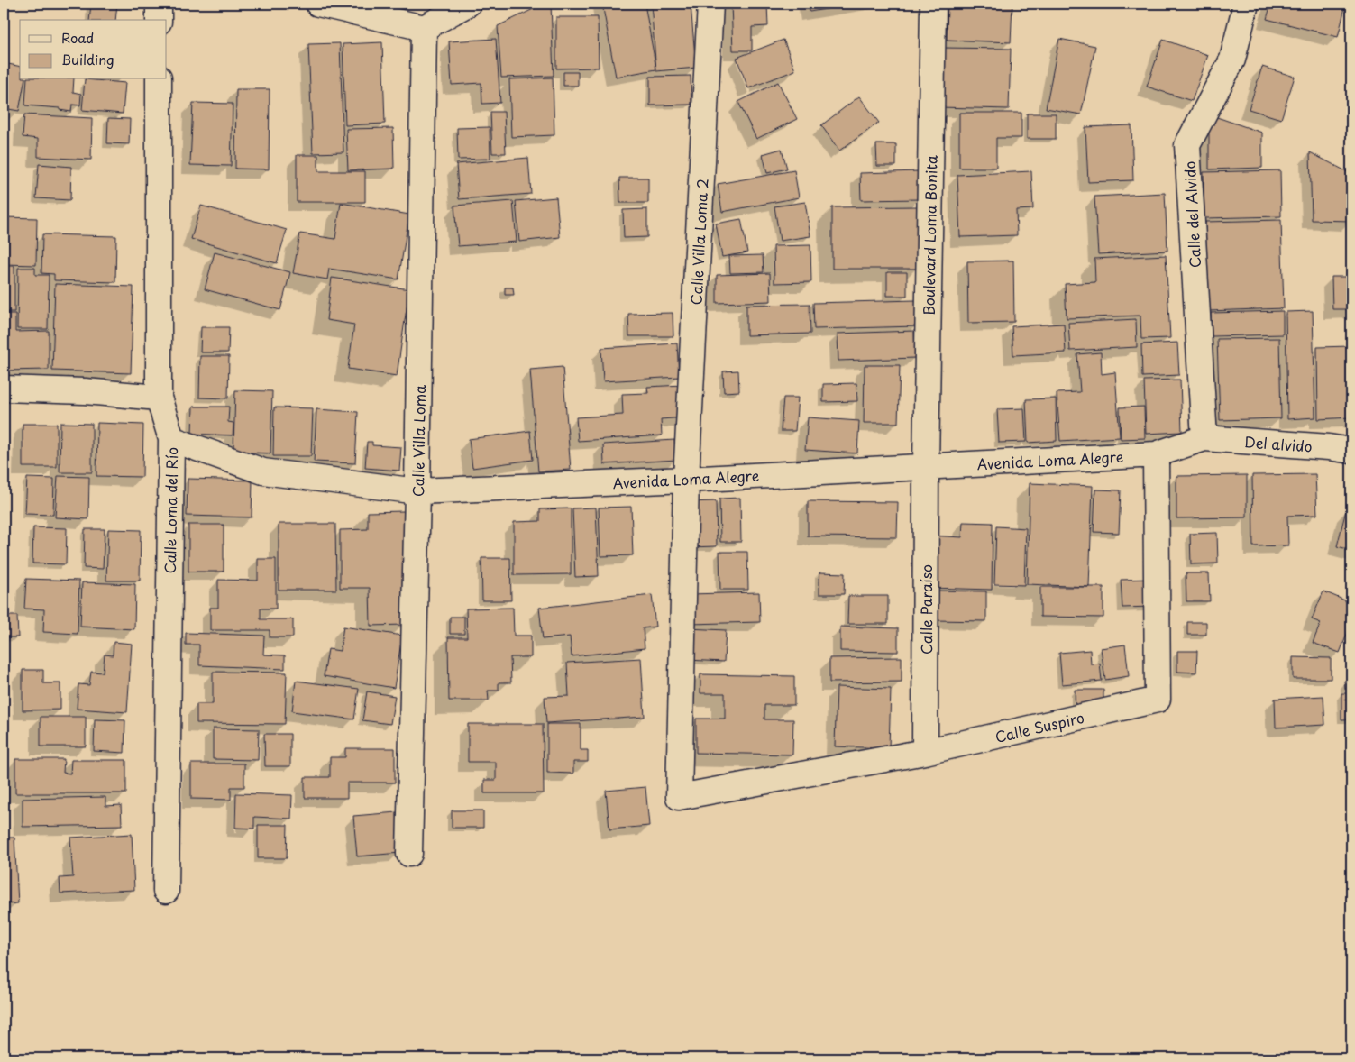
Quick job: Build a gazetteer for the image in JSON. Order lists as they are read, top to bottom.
{
  "streets": {
    "street": [
      "Calle del Alvido",
      "Boulevard Loma Bonita",
      "Calle Villa Loma 2",
      "Calle Villa Loma",
      "Del alvido",
      "Avenida Loma Alegre",
      "Calle Loma del Río",
      "Calle Paraíso",
      "Calle Suspiro"
    ]
  },
  "crossings": [
    ["Calle del Alvido", "Del alvido"],
    ["Calle del Alvido", "Avenida Loma Alegre"],
    ["Boulevard Loma Bonita", "Avenida Loma Alegre"],
    ["Boulevard Loma Bonita", "Calle Paraíso"],
    ["Calle Villa Loma 2", "Avenida Loma Alegre"],
    ["Calle Villa Loma 2", "Calle Suspiro"],
    ["Calle Villa Loma", "Avenida Loma Alegre"],
    ["Del alvido", "Avenida Loma Alegre"],
    ["Avenida Loma Alegre", "Calle Loma del Río"],
    ["Avenida Loma Alegre", "Calle Paraíso"],
    ["Avenida Loma Alegre", "Calle Suspiro"],
    ["Calle Paraíso", "Calle Suspiro"]
  ],
  "legend": ["Road", "Building"]
}
